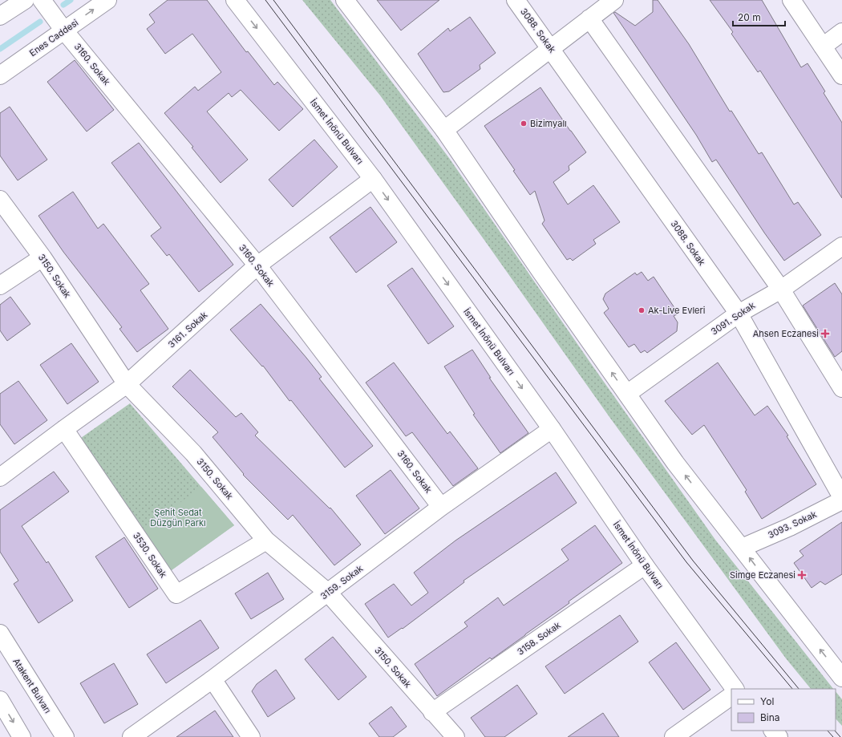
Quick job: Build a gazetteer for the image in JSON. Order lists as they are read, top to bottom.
{
  "streets": {
    "street": [
      "3088. Sokak",
      "Enes Caddesi",
      "3160. Sokak",
      "İsmet İnönü Bulvarı",
      "3150. Sokak",
      "3091. Sokak",
      "3161. Sokak",
      "3093. Sokak",
      "3530. Sokak",
      "3159. Sokak",
      "3158. Sokak",
      "Atakent Bulvarı"
    ]
  },
  "crossings": [
    ["3088. Sokak", "3091. Sokak"],
    ["Enes Caddesi", "3160. Sokak"],
    ["3160. Sokak", "3161. Sokak"],
    ["3160. Sokak", "3159. Sokak"],
    ["İsmet İnönü Bulvarı", "3161. Sokak"],
    ["İsmet İnönü Bulvarı", "3159. Sokak"],
    ["İsmet İnönü Bulvarı", "3158. Sokak"],
    ["3150. Sokak", "3161. Sokak"],
    ["3150. Sokak", "3530. Sokak"],
    ["3150. Sokak", "3159. Sokak"],
    ["3150. Sokak", "3158. Sokak"],
    ["3161. Sokak", "3530. Sokak"]
  ],
  "one_way": ["Enes Caddesi"],
  "parks": ["Şehit Sedat Düzgün Parkı"],
  "places": {
    "other": ["Bizimyalı", "Ak-Live Evleri"],
    "health": ["Ahsen Eczanesi", "Simge Eczanesi"]
  },
  "legend": ["Yol", "Bina"],
  "scale_bar": "20 m"
}
